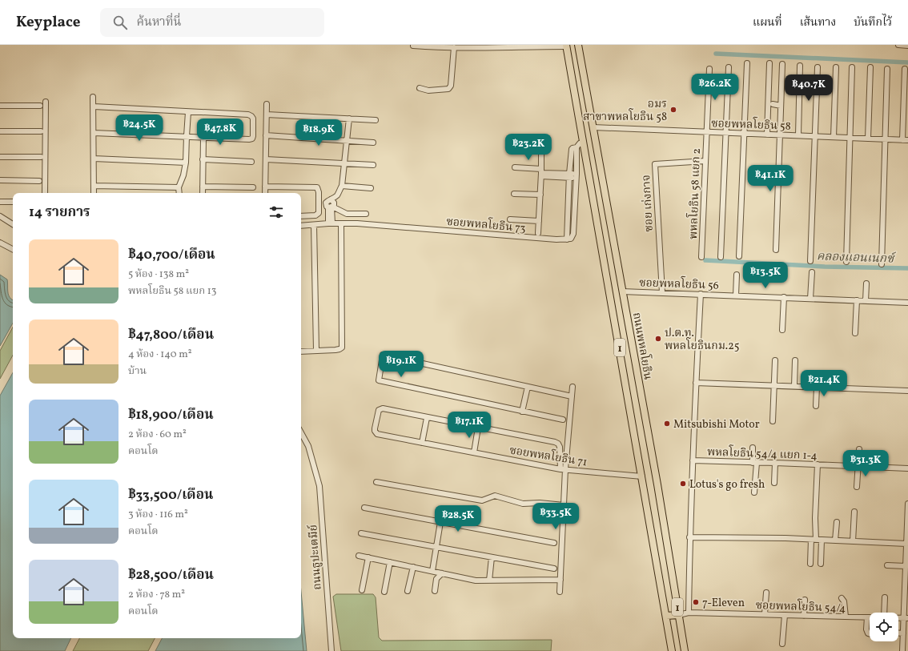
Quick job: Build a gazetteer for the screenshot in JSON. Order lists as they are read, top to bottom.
{
  "streets": {
    "main road": ["ถนนพหลโยธิน", "1"],
    "street": [
      "ซอยพหลโยธิน 58",
      "พหลโยธิน 58 แยก 2",
      "ซอย เก่งกาจ",
      "ซอยพหลโยธิน 73",
      "ซอยพหลโยธิน 56",
      "พหลโยธิน 54/4 แยก 1-4",
      "ซอยพหลโยธิน 71",
      "ถนนธูปะเตมีย์",
      "ซอยพหลโยธิน 54/4"
    ]
  },
  "crossings": [
    ["ซอยพหลโยธิน 58", "พหลโยธิน 58 แยก 2"],
    ["ซอยพหลโยธิน 58", "ถนนพหลโยธิน"],
    ["พหลโยธิน 58 แยก 2", "ซอย เก่งกาจ"],
    ["ซอย เก่งกาจ", "ซอยพหลโยธิน 56"],
    ["ซอยพหลโยธิน 56", "ถนนพหลโยธิน"],
    ["ถนนพหลโยธิน", "ซอยพหลโยธิน 71"],
    ["ถนนพหลโยธิน", "ซอยพหลโยธิน 54/4"]
  ],
  "water": ["คลองแอนเนกซ์"],
  "places": [
    "อมร สาขาพหลโยธิน 58",
    "ป.ต.ท. พหลโยธินกม.25",
    "Mitsubishi Motor",
    "Lotus's go fresh",
    "7-Eleven"
  ],
  "page": {
    "header": "Keyplace",
    "search": "ค้นหาที่นี่",
    "nav": ["แผนที่", "เส้นทาง", "บันทึกไว้"],
    "price": [
      "฿26.2K",
      "฿40.7K",
      "฿24.5K",
      "฿47.8K",
      "฿18.9K",
      "฿23.2K",
      "฿41.1K",
      "฿13.5K",
      "฿19.1K",
      "฿21.4K",
      "฿17.1K",
      "฿31.3K",
      "฿33.5K",
      "฿28.5K"
    ],
    "heading": "14 รายการ",
    "list": [
      {
        "name": "฿40,700/เดือน",
        "note": "5 ห้อง · 138 m² · พหลโยธิน 58 แยก 13"
      },
      {
        "name": "฿47,800/เดือน",
        "note": "4 ห้อง · 140 m² · บ้าน"
      },
      {
        "name": "฿18,900/เดือน",
        "note": "2 ห้อง · 60 m² · คอนโด"
      },
      {
        "name": "฿33,500/เดือน",
        "note": "3 ห้อง · 116 m² · คอนโด"
      },
      {
        "name": "฿28,500/เดือน",
        "note": "2 ห้อง · 78 m² · คอนโด"
      }
    ]
  }
}
